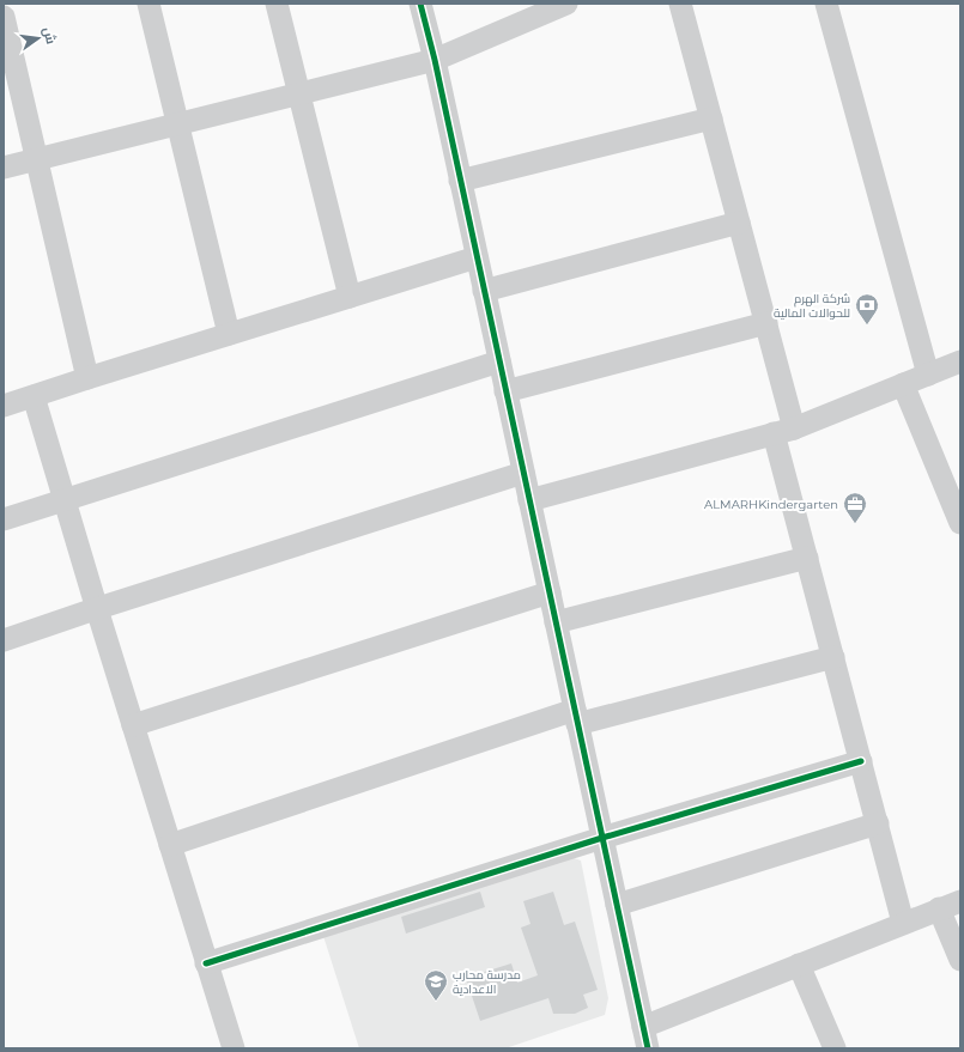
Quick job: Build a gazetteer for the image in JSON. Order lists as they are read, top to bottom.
{
  "places": {
    "bank": ["شركة الهرم للحوالات المالية"],
    "office": ["ALMARHKindergarten"],
    "school or university": ["مدرسة محارب الاعدادية"]
  },
  "north": "right"
}
